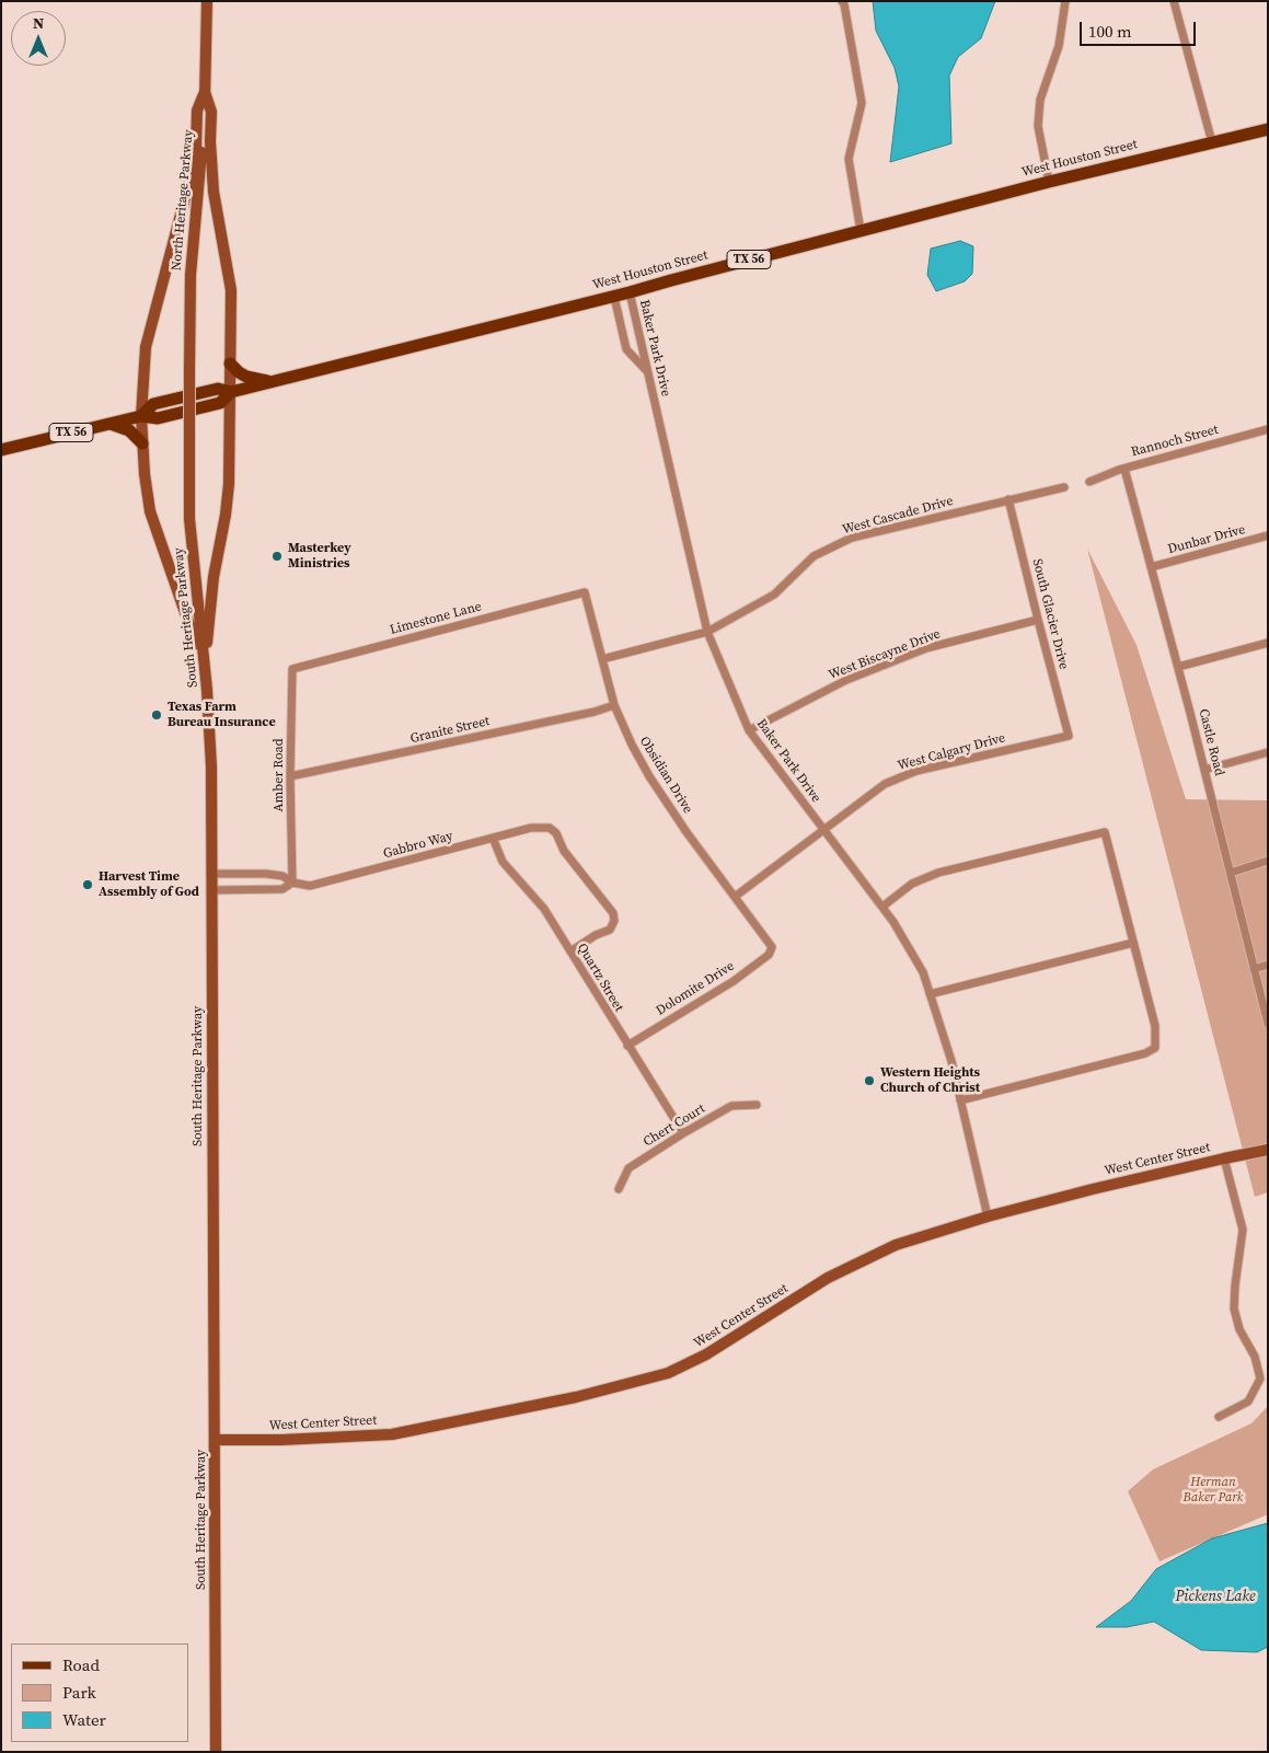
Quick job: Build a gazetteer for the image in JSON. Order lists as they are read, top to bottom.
{
  "streets": {
    "main road": [
      "West Houston Street",
      "North Heritage Parkway",
      "TX 56",
      "South Heritage Parkway",
      "West Center Street"
    ],
    "street": [
      "Baker Park Drive",
      "Rannoch Street",
      "West Cascade Drive",
      "Dunbar Drive",
      "South Glacier Drive",
      "Limestone Lane",
      "West Biscayne Drive",
      "Granite Street",
      "Castle Road",
      "West Calgary Drive",
      "Amber Road",
      "Obsidian Drive",
      "Gabbro Way",
      "Quartz Street",
      "Dolomite Drive",
      "Chert Court"
    ]
  },
  "crossings": [
    ["West Houston Street", "Baker Park Drive"],
    ["North Heritage Parkway", "South Heritage Parkway"],
    ["Baker Park Drive", "West Cascade Drive"],
    ["Baker Park Drive", "West Biscayne Drive"],
    ["Baker Park Drive", "West Calgary Drive"],
    ["Baker Park Drive", "West Center Street"],
    ["Rannoch Street", "Castle Road"],
    ["West Cascade Drive", "South Glacier Drive"],
    ["West Cascade Drive", "Obsidian Drive"],
    ["Dunbar Drive", "Castle Road"],
    ["South Glacier Drive", "West Biscayne Drive"],
    ["South Glacier Drive", "West Calgary Drive"],
    ["South Heritage Parkway", "Gabbro Way"],
    ["South Heritage Parkway", "West Center Street"],
    ["Limestone Lane", "Amber Road"],
    ["Limestone Lane", "Obsidian Drive"],
    ["Granite Street", "Amber Road"],
    ["Granite Street", "Obsidian Drive"],
    ["West Calgary Drive", "Obsidian Drive"],
    ["Amber Road", "Gabbro Way"],
    ["Obsidian Drive", "Dolomite Drive"],
    ["Gabbro Way", "Quartz Street"],
    ["Quartz Street", "Dolomite Drive"],
    ["Quartz Street", "Chert Court"]
  ],
  "water": ["Pickens Lake"],
  "parks": ["Herman Baker Park"],
  "places": [
    "Masterkey Ministries",
    "Texas Farm Bureau Insurance",
    "Harvest Time Assembly of God",
    "Western Heights Church of Christ"
  ],
  "legend": ["Road", "Park", "Water"],
  "scale_bar": "100 m",
  "north": "top"
}
